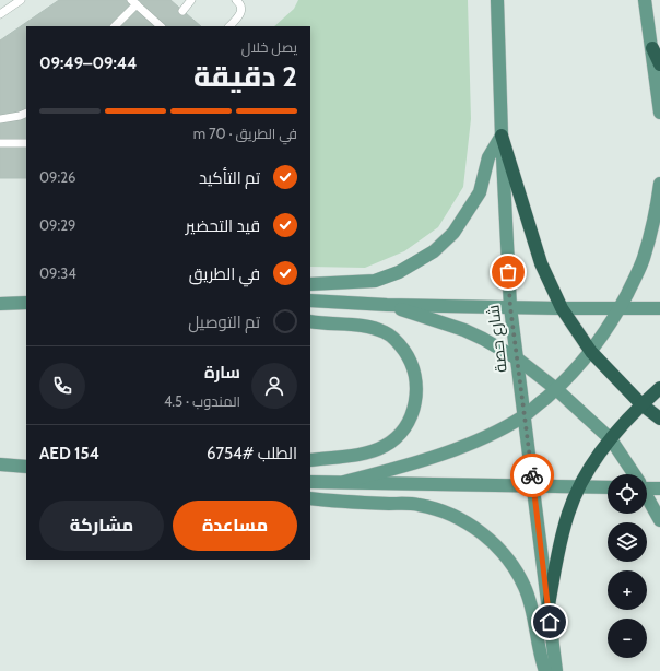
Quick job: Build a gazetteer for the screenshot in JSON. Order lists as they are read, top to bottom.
{
  "streets": {
    "main road": ["شارع حصة"]
  },
  "page": {
    "heading": ["2 دقيقة", "يصل خلال", "09:44–09:49"],
    "panel": [
      "سارة",
      "المندوب · 4.5",
      "الطلب #6754",
      "AED 154"
    ],
    "bar": "في الطريق · 70 m",
    "list": [
      ["تم التأكيد", "09:26"],
      ["قيد التحضير", "09:29"],
      ["في الطريق", "09:34"],
      "تم التوصيل"
    ],
    "map_buttons": ["+", "−"],
    "buttons": ["مساعدة", "مشاركة"]
  }
}
